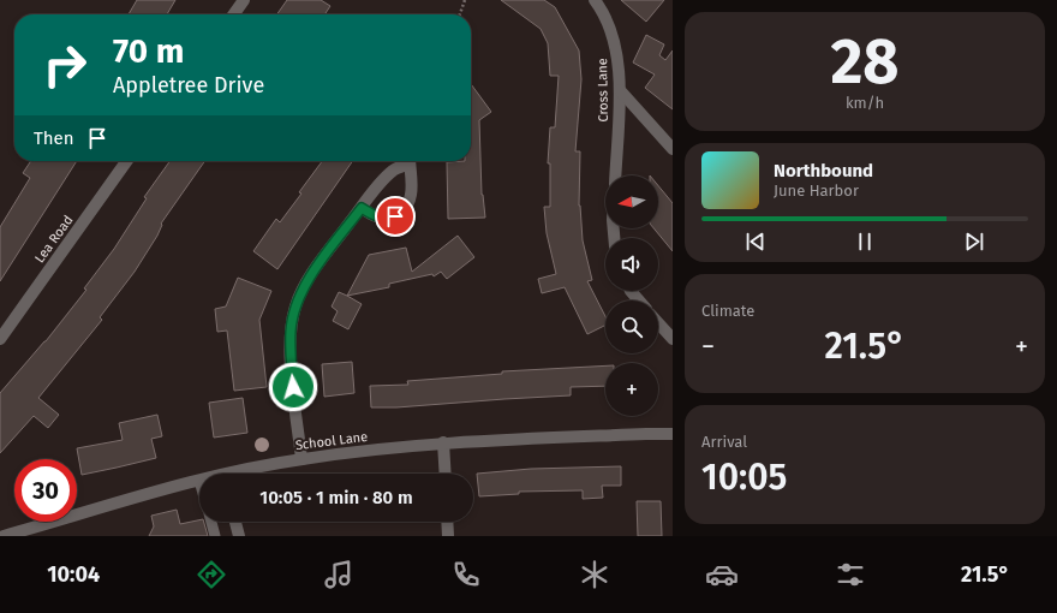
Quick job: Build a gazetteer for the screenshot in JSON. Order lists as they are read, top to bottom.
{
  "streets": {
    "street": ["Cross Lane", "Lea Road", "School Lane"]
  },
  "north": "left",
  "page": {
    "tile": [
      ["28", "km/h"],
      "Climate",
      ["Arrival", "10:05"]
    ],
    "turn": ["70 m", "Appletree Drive"],
    "then": "Then",
    "song": ["Northbound", "June Harbor"],
    "map_buttons": "+",
    "heat": ["−", "21.5°", "+"],
    "limit": "30",
    "trip": "10:05 · 1 min · 80 m",
    "tabs": ["10:04", "21.5°"]
  }
}
